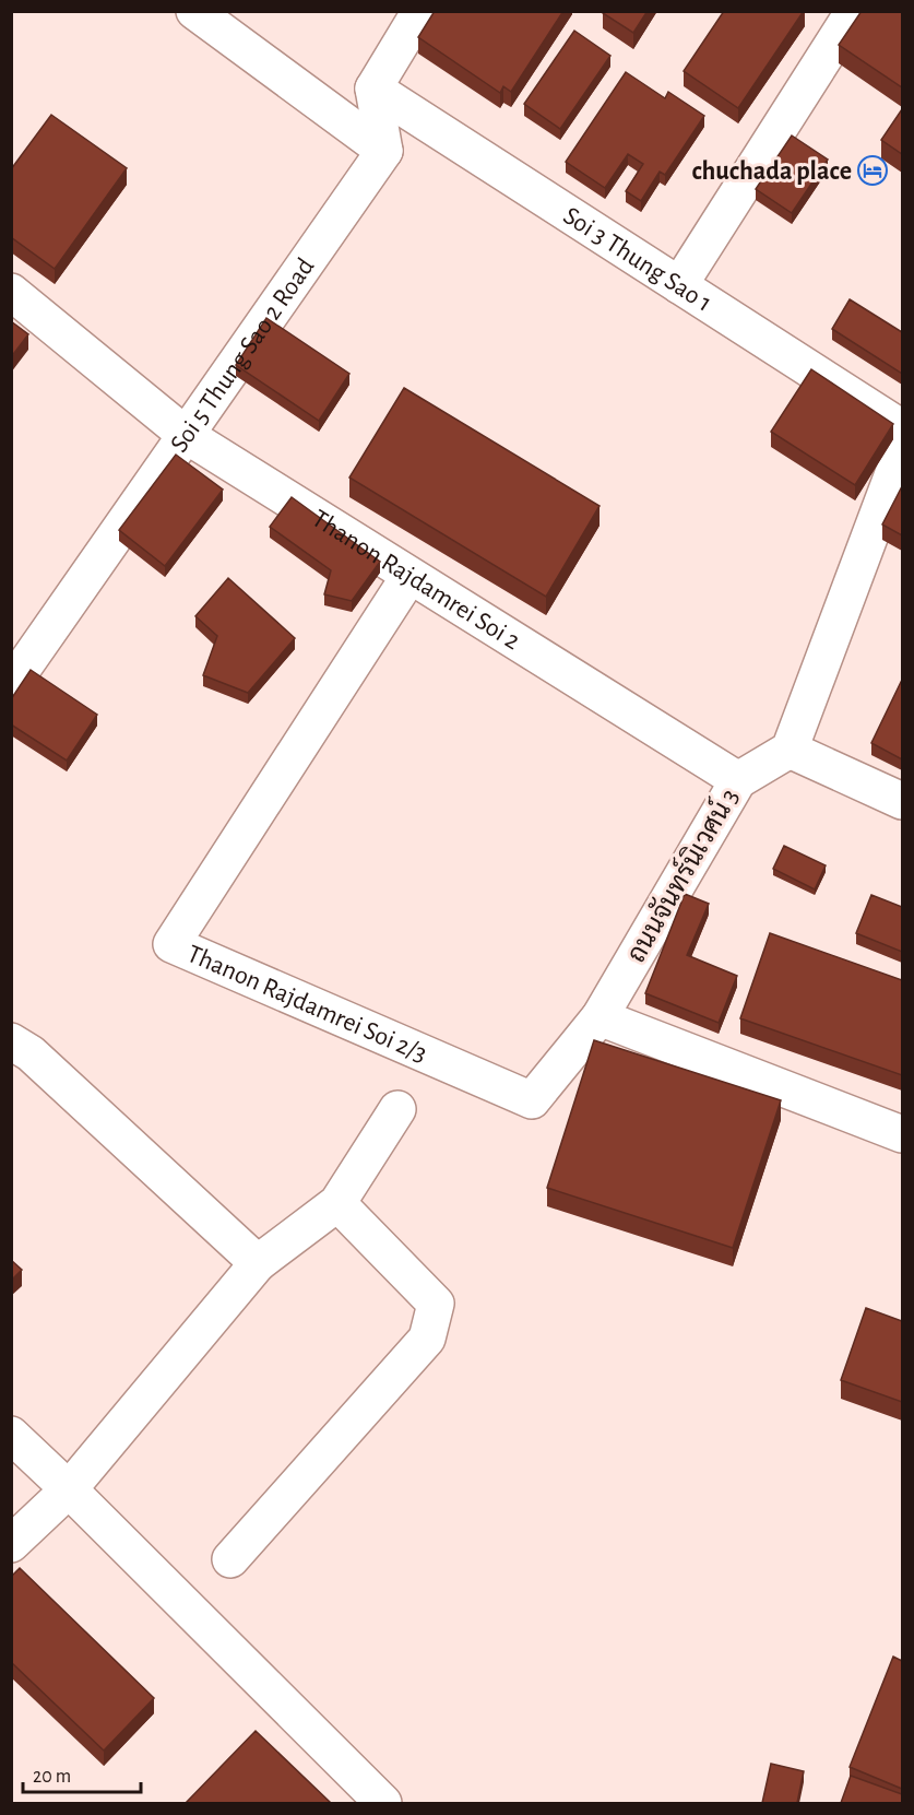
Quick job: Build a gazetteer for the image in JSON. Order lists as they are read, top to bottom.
{
  "streets": {
    "street": [
      "Soi 3 Thung Sao 1",
      "Soi 5 Thung Sao 2 Road",
      "Thanon Rajdamrei Soi 2",
      "ถนนจันทร์นิเวศน์ 3",
      "Thanon Rajdamrei Soi 2/3"
    ]
  },
  "crossings": [
    ["Soi 5 Thung Sao 2 Road", "Thanon Rajdamrei Soi 2"],
    ["Thanon Rajdamrei Soi 2", "ถนนจันทร์นิเวศน์ 3"],
    ["Thanon Rajdamrei Soi 2", "Thanon Rajdamrei Soi 2/3"],
    ["ถนนจันทร์นิเวศน์ 3", "Thanon Rajdamrei Soi 2/3"]
  ],
  "places": {
    "hotel": ["chuchada place"]
  },
  "scale_bar": "20 m"
}
